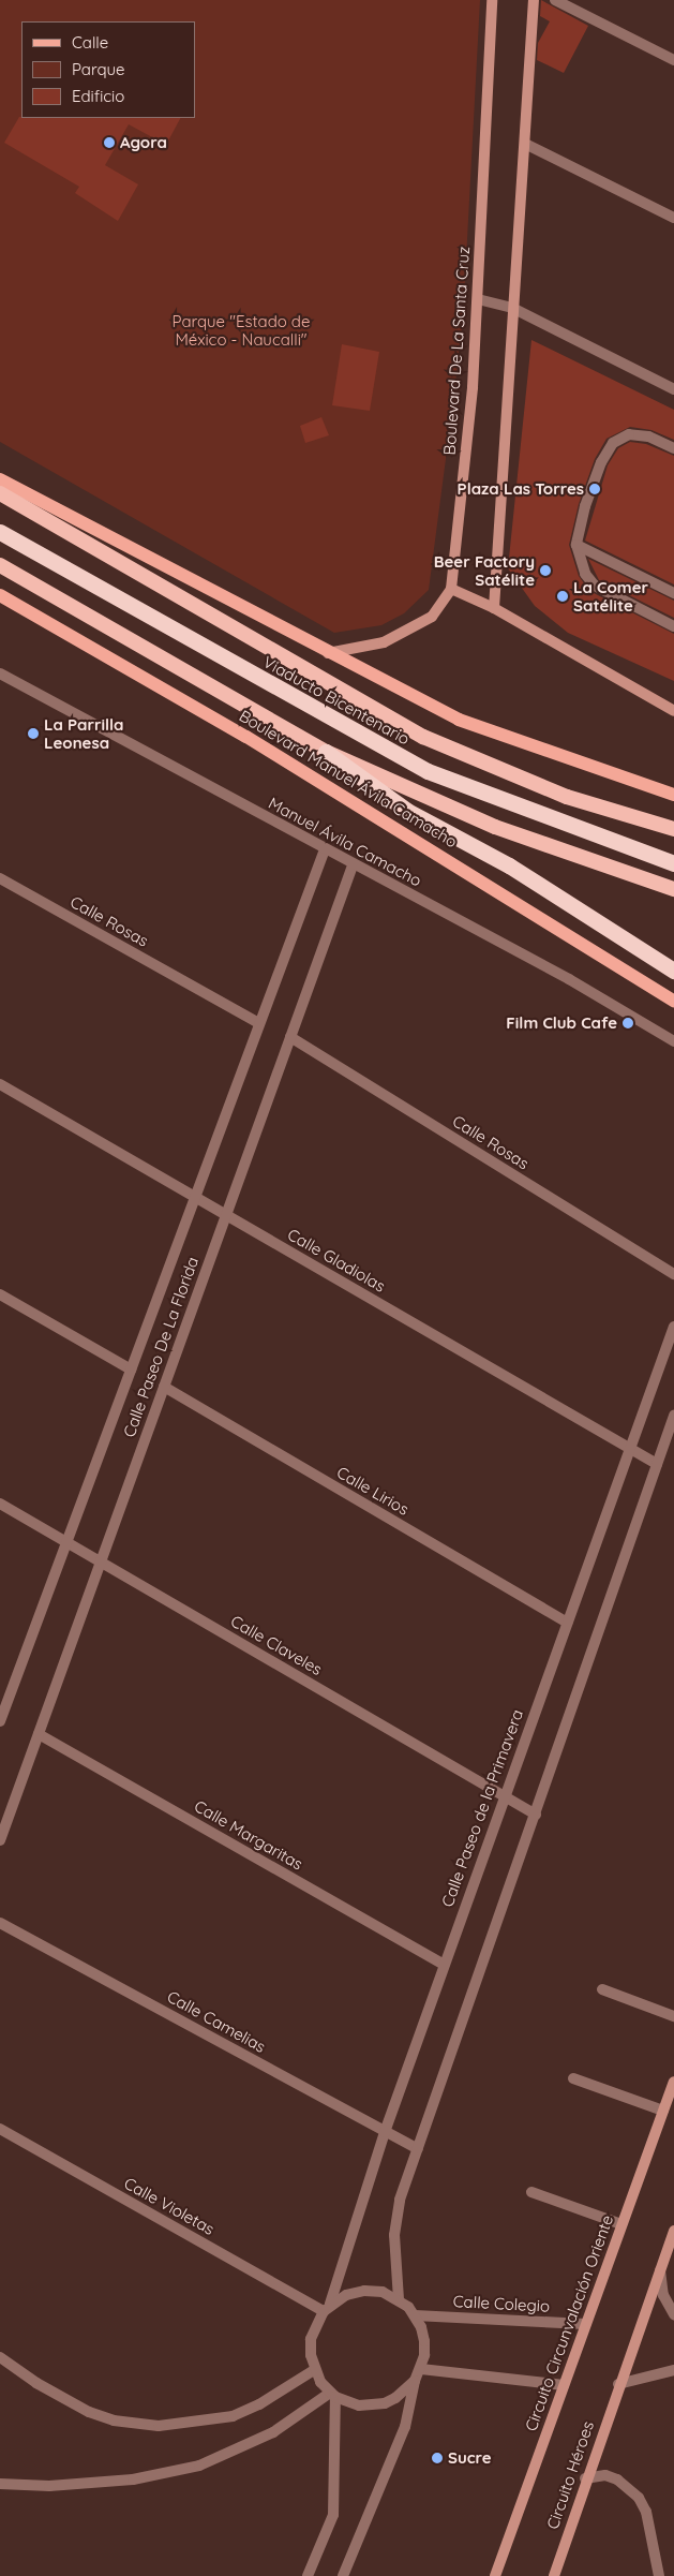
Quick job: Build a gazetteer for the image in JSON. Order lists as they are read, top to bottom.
{
  "streets": {
    "highway": ["Viaducto Bicentenario", "Boulevard Manuel Ávila Camacho"],
    "main road": ["Boulevard De La Santa Cruz", "Circuito Circunvalación Oriente", "Circuito Héroes"],
    "street": [
      "Manuel Ávila Camacho",
      "Calle Rosas",
      "Calle Gladiolas",
      "Calle Paseo De La Florida",
      "Calle Lirios",
      "Calle Claveles",
      "Calle Paseo de la Primavera",
      "Calle Margaritas",
      "Calle Camelias",
      "Calle Violetas",
      "Calle Colegio"
    ]
  },
  "crossings": [
    ["Manuel Ávila Camacho", "Calle Paseo De La Florida"],
    ["Calle Rosas", "Calle Paseo De La Florida"],
    ["Calle Gladiolas", "Calle Paseo De La Florida"],
    ["Calle Gladiolas", "Calle Paseo de la Primavera"],
    ["Calle Paseo De La Florida", "Calle Lirios"],
    ["Calle Paseo De La Florida", "Calle Claveles"],
    ["Calle Paseo De La Florida", "Calle Margaritas"],
    ["Calle Lirios", "Calle Paseo de la Primavera"],
    ["Calle Claveles", "Calle Paseo de la Primavera"],
    ["Calle Paseo de la Primavera", "Calle Margaritas"],
    ["Calle Paseo de la Primavera", "Calle Camelias"],
    ["Calle Paseo de la Primavera", "Calle Violetas"],
    ["Calle Paseo de la Primavera", "Calle Colegio"],
    ["Calle Violetas", "Calle Colegio"],
    ["Calle Colegio", "Circuito Circunvalación Oriente"]
  ],
  "parks": ["Parque \"Estado de México - Naucalli\""],
  "places": [
    "Agora",
    "Plaza Las Torres",
    "Beer Factory Satélite",
    "La Comer Satélite",
    "La Parrilla Leonesa",
    "Film Club Cafe",
    "Sucre"
  ],
  "legend": ["Calle", "Parque", "Edificio"]
}
